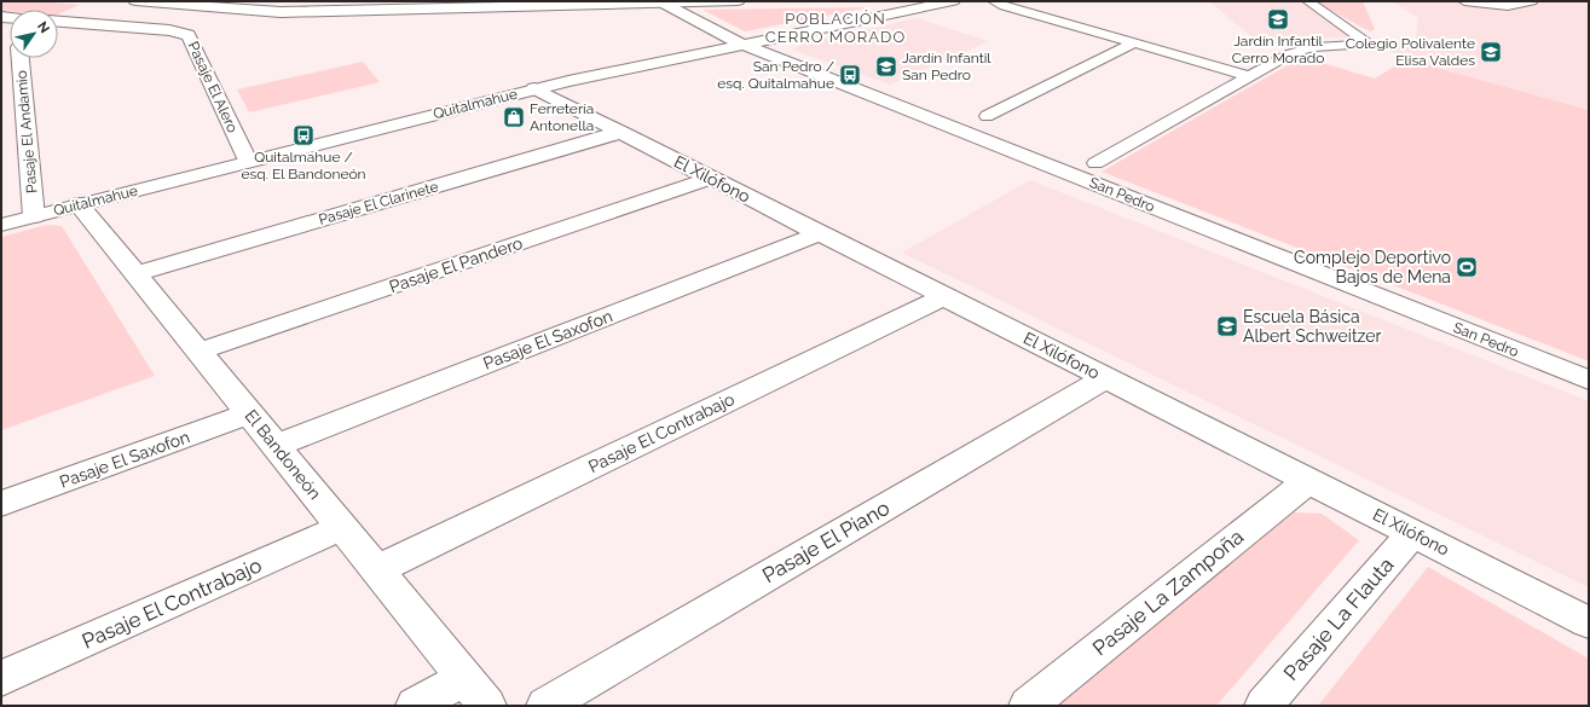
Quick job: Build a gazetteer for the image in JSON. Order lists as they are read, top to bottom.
{
  "streets": {
    "street": [
      "Pasaje El Alero",
      "Quitalmahue",
      "Pasaje El Andamio",
      "El Xilófono",
      "San Pedro",
      "Pasaje El Clarinete",
      "Pasaje El Pandero",
      "Pasaje El Saxofon",
      "Pasaje El Contrabajo",
      "El Bandoneón",
      "Pasaje El Piano",
      "Pasaje La Zampoña",
      "Pasaje La Flauta"
    ]
  },
  "crossings": [
    ["Pasaje El Alero", "Quitalmahue"],
    ["Quitalmahue", "Pasaje El Andamio"],
    ["Quitalmahue", "El Xilófono"],
    ["Quitalmahue", "San Pedro"],
    ["Quitalmahue", "El Bandoneón"],
    ["El Xilófono", "Pasaje El Clarinete"],
    ["El Xilófono", "Pasaje El Pandero"],
    ["El Xilófono", "Pasaje El Saxofon"],
    ["El Xilófono", "Pasaje El Contrabajo"],
    ["El Xilófono", "Pasaje El Piano"],
    ["El Xilófono", "Pasaje La Zampoña"],
    ["El Xilófono", "Pasaje La Flauta"],
    ["Pasaje El Clarinete", "El Bandoneón"],
    ["Pasaje El Pandero", "El Bandoneón"],
    ["Pasaje El Saxofon", "El Bandoneón"],
    ["Pasaje El Contrabajo", "El Bandoneón"]
  ],
  "districts": ["POBLACIÓN CERRO MORADO"],
  "places": {
    "school or university": [
      "Jardín Infantil Cerro Morado",
      "Colegio Polivalente Elisa Valdes",
      "Jardín Infantil San Pedro",
      "Escuela Básica Albert Schweitzer"
    ],
    "bus stop": ["San Pedro / esq. Quitalmahue", "Quitalmahue / esq. El Bandoneón"],
    "shop": ["Ferretería Antonella"],
    "sports": ["Complejo Deportivo Bajos de Mena"]
  },
  "north": "top right"
}
